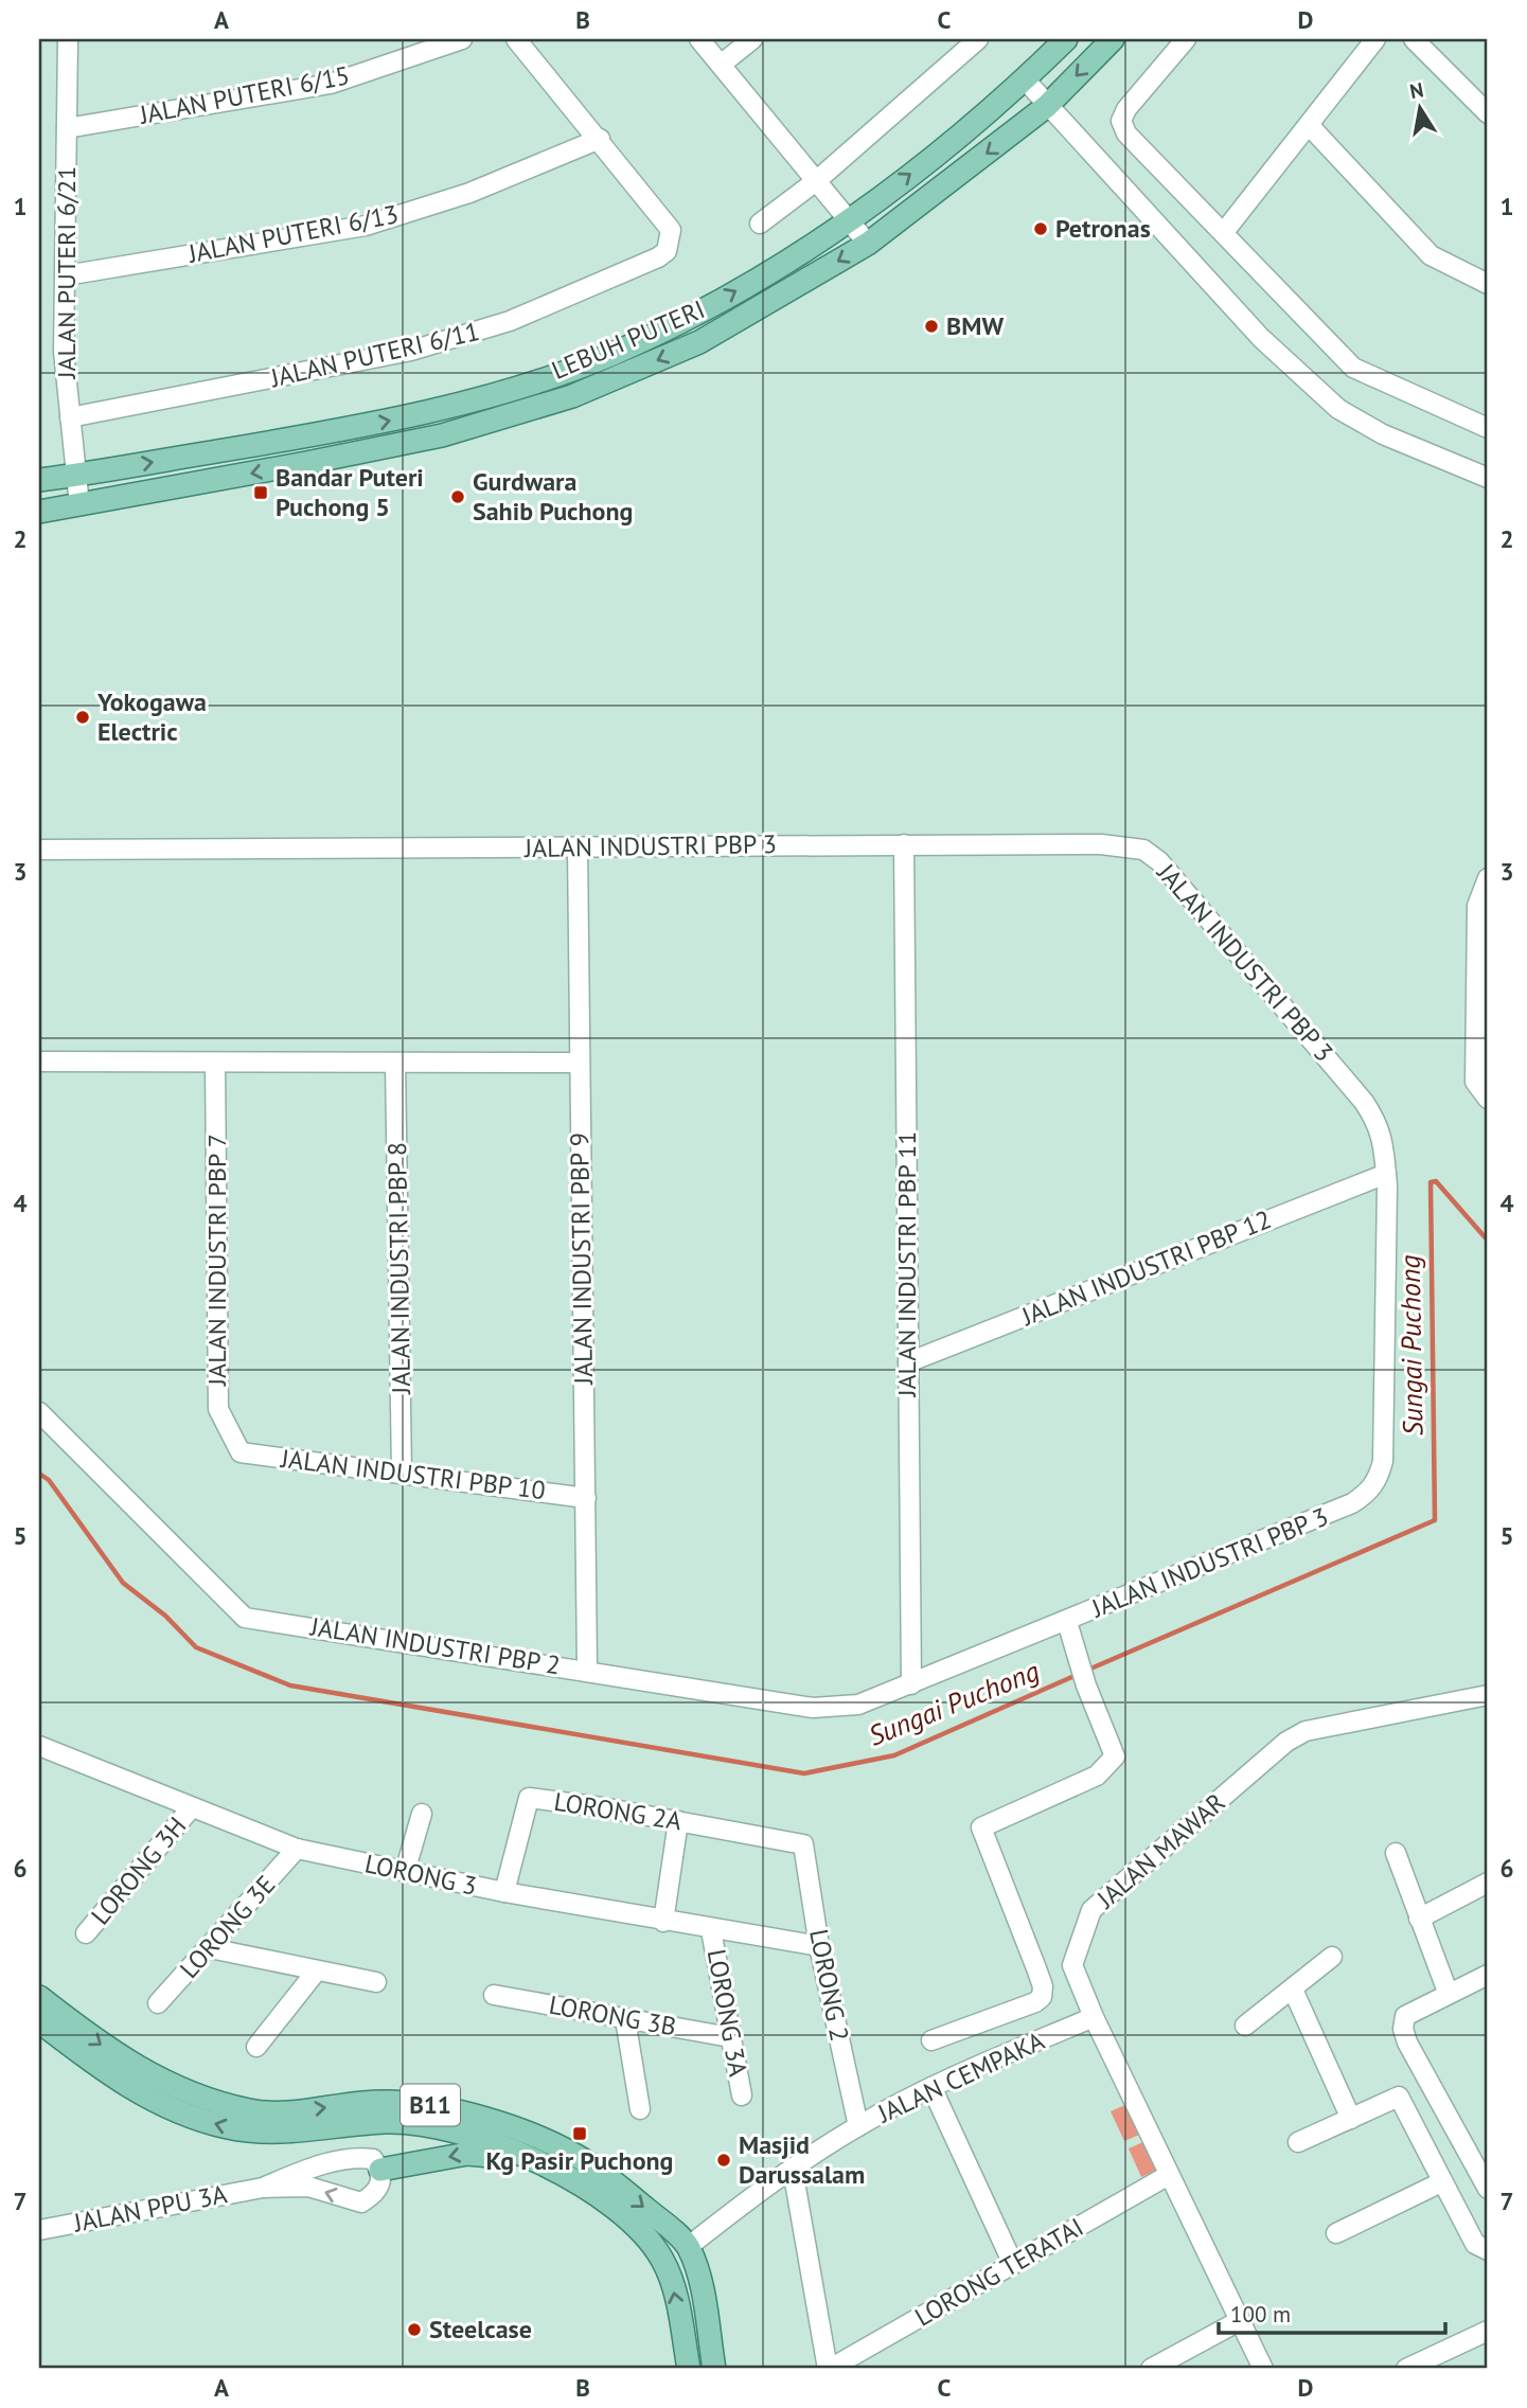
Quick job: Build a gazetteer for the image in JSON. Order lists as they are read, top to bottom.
{
  "streets": {
    "main road": ["LEBUH PUTERI", "B11"],
    "street": [
      "JALAN PUTERI 6/15",
      "JALAN PUTERI 6/13",
      "JALAN PUTERI 6/21",
      "JALAN PUTERI 6/11",
      "JALAN INDUSTRI PBP 3",
      "JALAN INDUSTRI PBP 9",
      "JALAN INDUSTRI PBP 7",
      "JALAN INDUSTRI PBP 11",
      "JALAN INDUSTRI PBP 8",
      "JALAN INDUSTRI PBP 12",
      "JALAN INDUSTRI PBP 10",
      "JALAN INDUSTRI PBP 2",
      "LORONG 2A",
      "JALAN MAWAR",
      "LORONG 3H",
      "LORONG 3",
      "LORONG 3E",
      "LORONG 2",
      "LORONG 3A",
      "LORONG 3B",
      "JALAN CEMPAKA",
      "JALAN PPU 3A",
      "LORONG TERATAI"
    ]
  },
  "crossings": [
    ["JALAN PUTERI 6/15", "JALAN PUTERI 6/21"],
    ["JALAN PUTERI 6/13", "JALAN PUTERI 6/21"],
    ["JALAN PUTERI 6/13", "JALAN PUTERI 6/11"],
    ["JALAN PUTERI 6/21", "LEBUH PUTERI"],
    ["JALAN PUTERI 6/21", "JALAN PUTERI 6/11"],
    ["JALAN INDUSTRI PBP 3", "JALAN INDUSTRI PBP 9"],
    ["JALAN INDUSTRI PBP 3", "JALAN INDUSTRI PBP 11"],
    ["JALAN INDUSTRI PBP 3", "JALAN INDUSTRI PBP 12"],
    ["JALAN INDUSTRI PBP 3", "JALAN INDUSTRI PBP 2"],
    ["JALAN INDUSTRI PBP 9", "JALAN INDUSTRI PBP 10"],
    ["JALAN INDUSTRI PBP 9", "JALAN INDUSTRI PBP 2"],
    ["JALAN INDUSTRI PBP 7", "JALAN INDUSTRI PBP 10"],
    ["JALAN INDUSTRI PBP 11", "JALAN INDUSTRI PBP 12"],
    ["JALAN INDUSTRI PBP 11", "JALAN INDUSTRI PBP 2"],
    ["JALAN INDUSTRI PBP 8", "JALAN INDUSTRI PBP 10"],
    ["LORONG 2A", "LORONG 3"],
    ["LORONG 2A", "LORONG 2"],
    ["JALAN MAWAR", "JALAN CEMPAKA"],
    ["JALAN MAWAR", "LORONG TERATAI"],
    ["LORONG 3H", "LORONG 3"],
    ["LORONG 3", "LORONG 3E"],
    ["LORONG 3", "LORONG 2"],
    ["LORONG 3", "LORONG 3A"],
    ["LORONG 2", "JALAN CEMPAKA"],
    ["LORONG 3A", "LORONG 3B"],
    ["JALAN CEMPAKA", "B11"]
  ],
  "water": ["Sungai Puchong"],
  "places": {
    "other": [
      "Petronas",
      "BMW",
      "Gurdwara Sahib Puchong",
      "Yokogawa Electric",
      "Masjid Darussalam",
      "Steelcase"
    ],
    "transit": ["Bandar Puteri Puchong 5", "Kg Pasir Puchong"]
  },
  "scale_bar": "100 m",
  "north": "top",
  "grid": {
    "columns": [
      "A",
      "B",
      "C",
      "D"
    ],
    "rows": [
      "1",
      "2",
      "3",
      "4",
      "5",
      "6",
      "7"
    ]
  }
}
